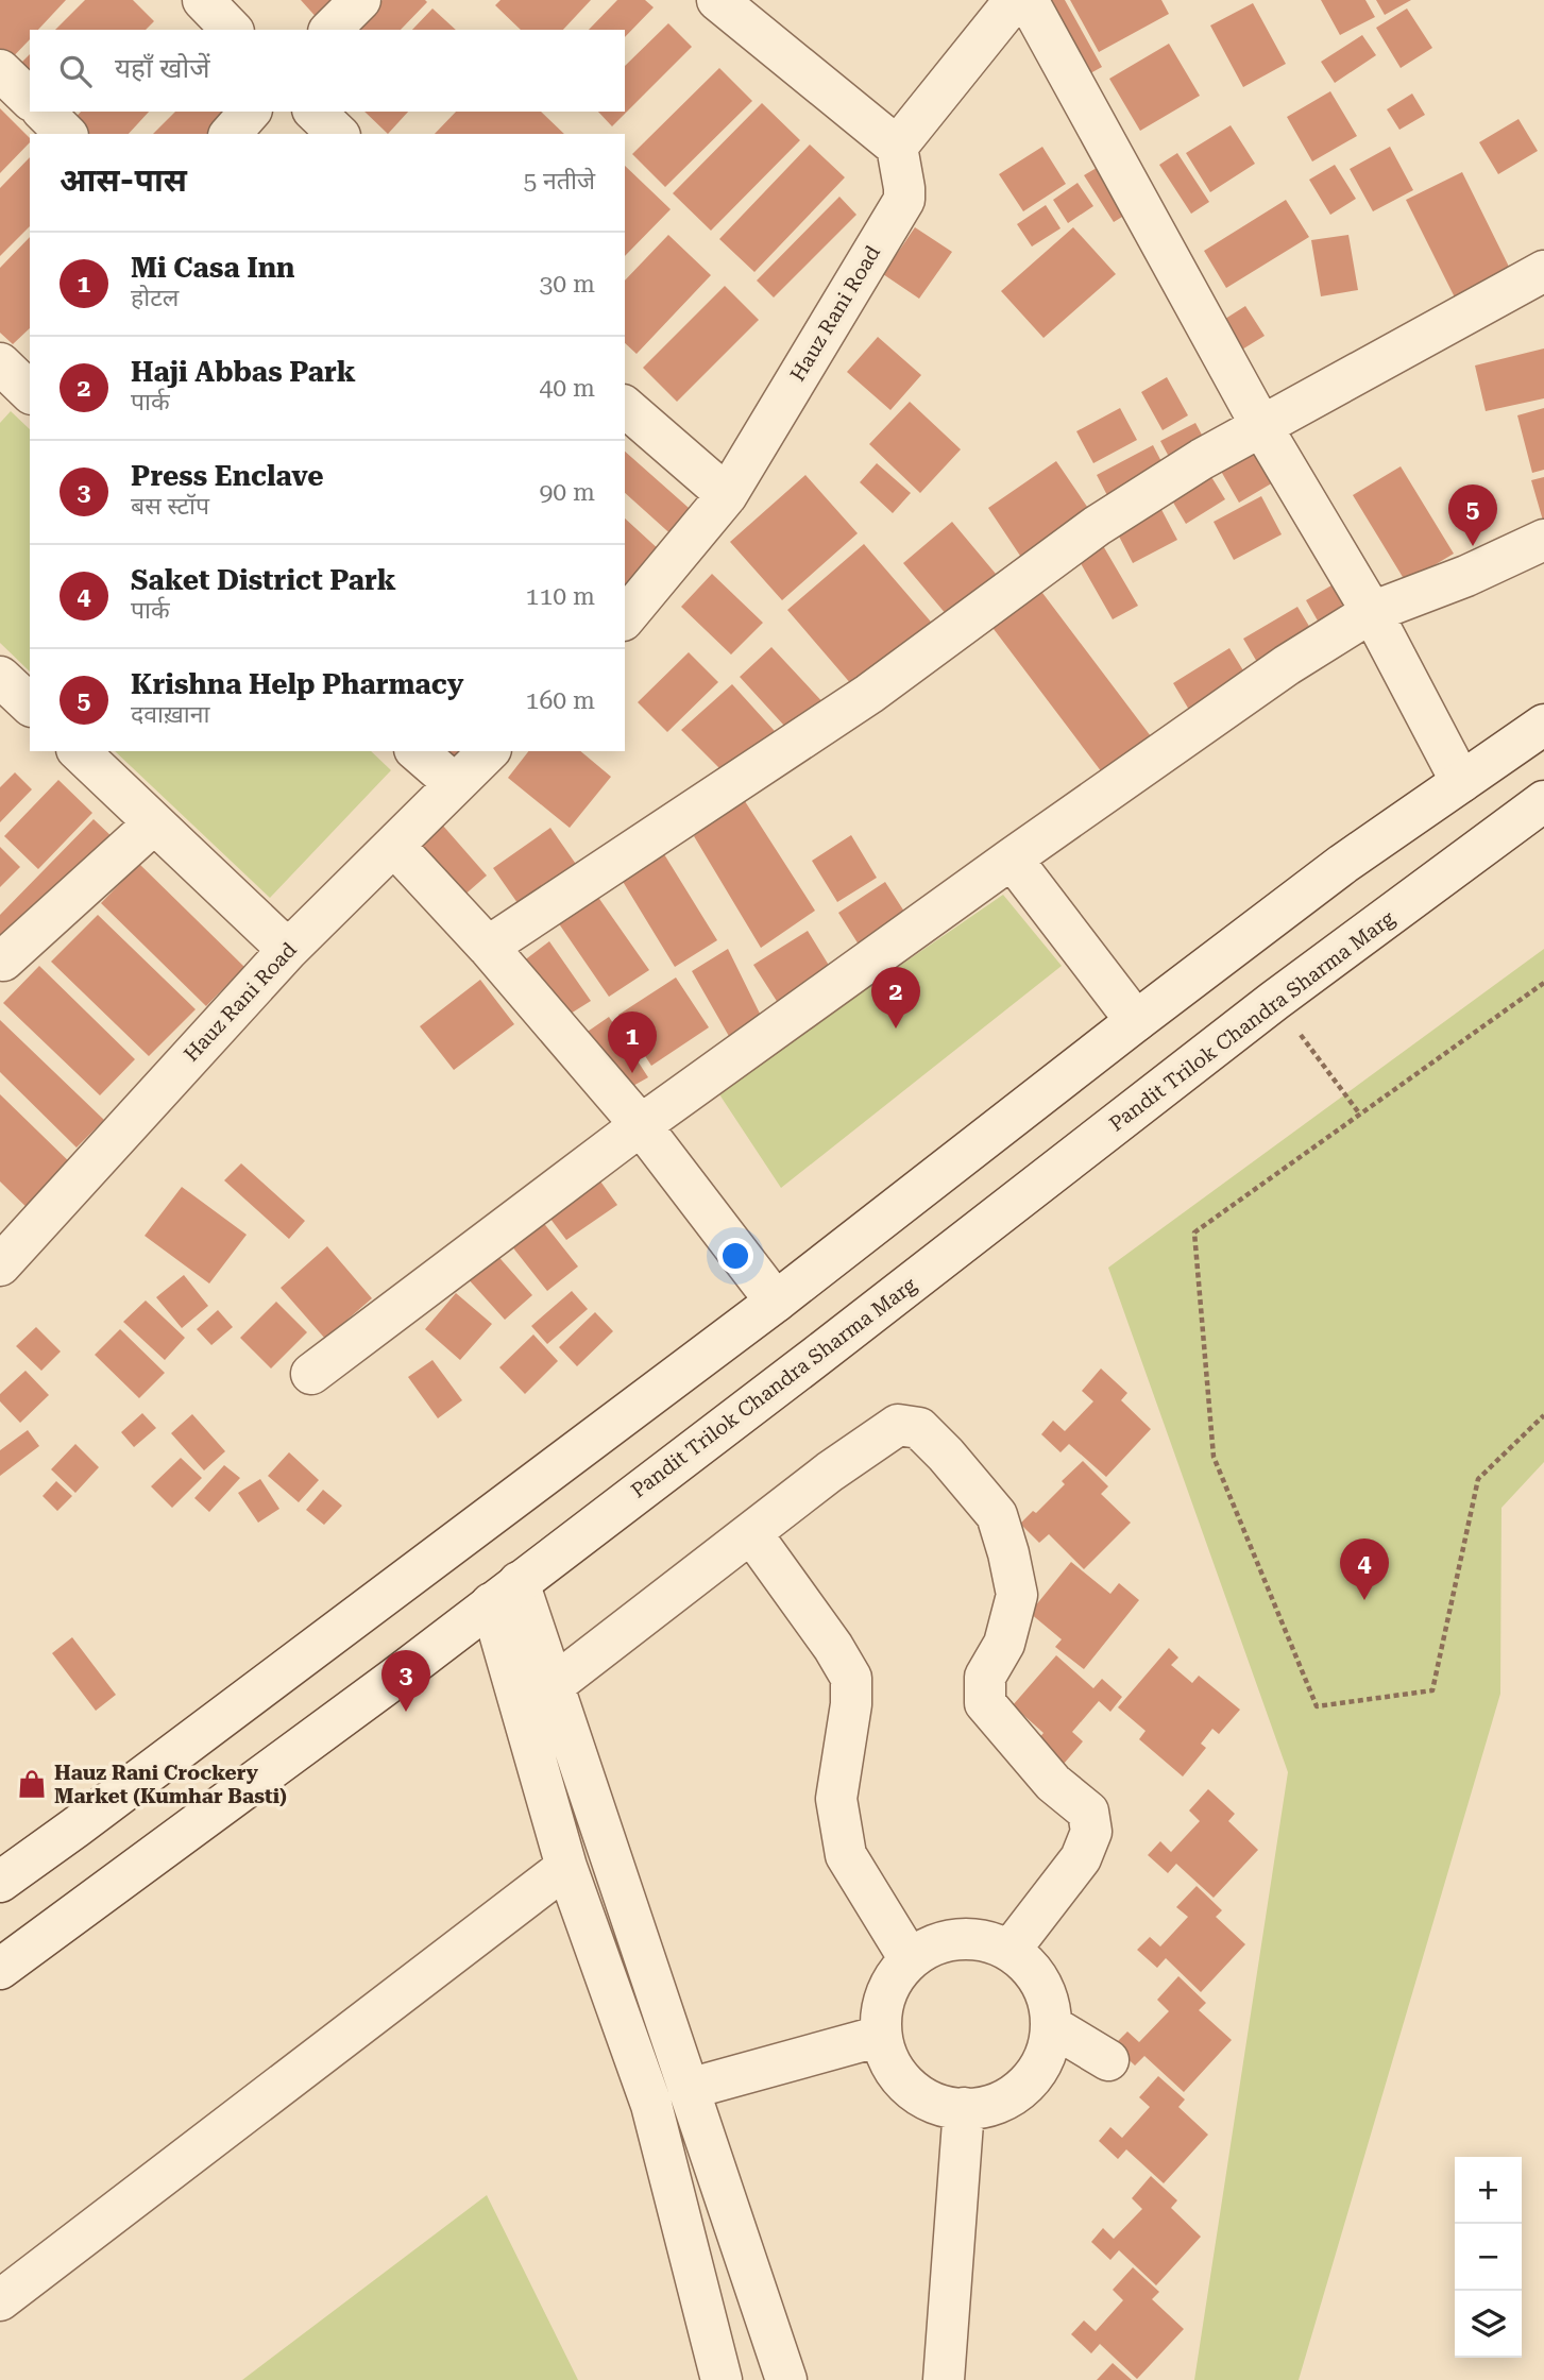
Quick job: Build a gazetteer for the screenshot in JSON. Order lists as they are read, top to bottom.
{
  "streets": {
    "street": ["Hauz Rani Road", "Pandit Trilok Chandra Sharma Marg"]
  },
  "places": {
    "shop": ["Hauz Rani Crockery Market (Kumhar Basti)"]
  },
  "page": {
    "search": "यहाँ खोजें",
    "heading": ["आस-पास", "5 नतीजे"],
    "list": [
      {
        "mark": "1",
        "name": "Mi Casa Inn",
        "note": "होटल",
        "value": "30 m"
      },
      {
        "mark": "2",
        "name": "Haji Abbas Park",
        "note": "पार्क",
        "value": "40 m"
      },
      {
        "mark": "3",
        "name": "Press Enclave",
        "note": "बस स्टॉप",
        "value": "90 m"
      },
      {
        "mark": "4",
        "name": "Saket District Park",
        "note": "पार्क",
        "value": "110 m"
      },
      {
        "mark": "5",
        "name": "Krishna Help Pharmacy",
        "note": "दवाख़ाना",
        "value": "160 m"
      }
    ],
    "pins": [
      "5",
      "2",
      "1",
      "4",
      "3"
    ],
    "map_buttons": ["+", "−"]
  }
}
